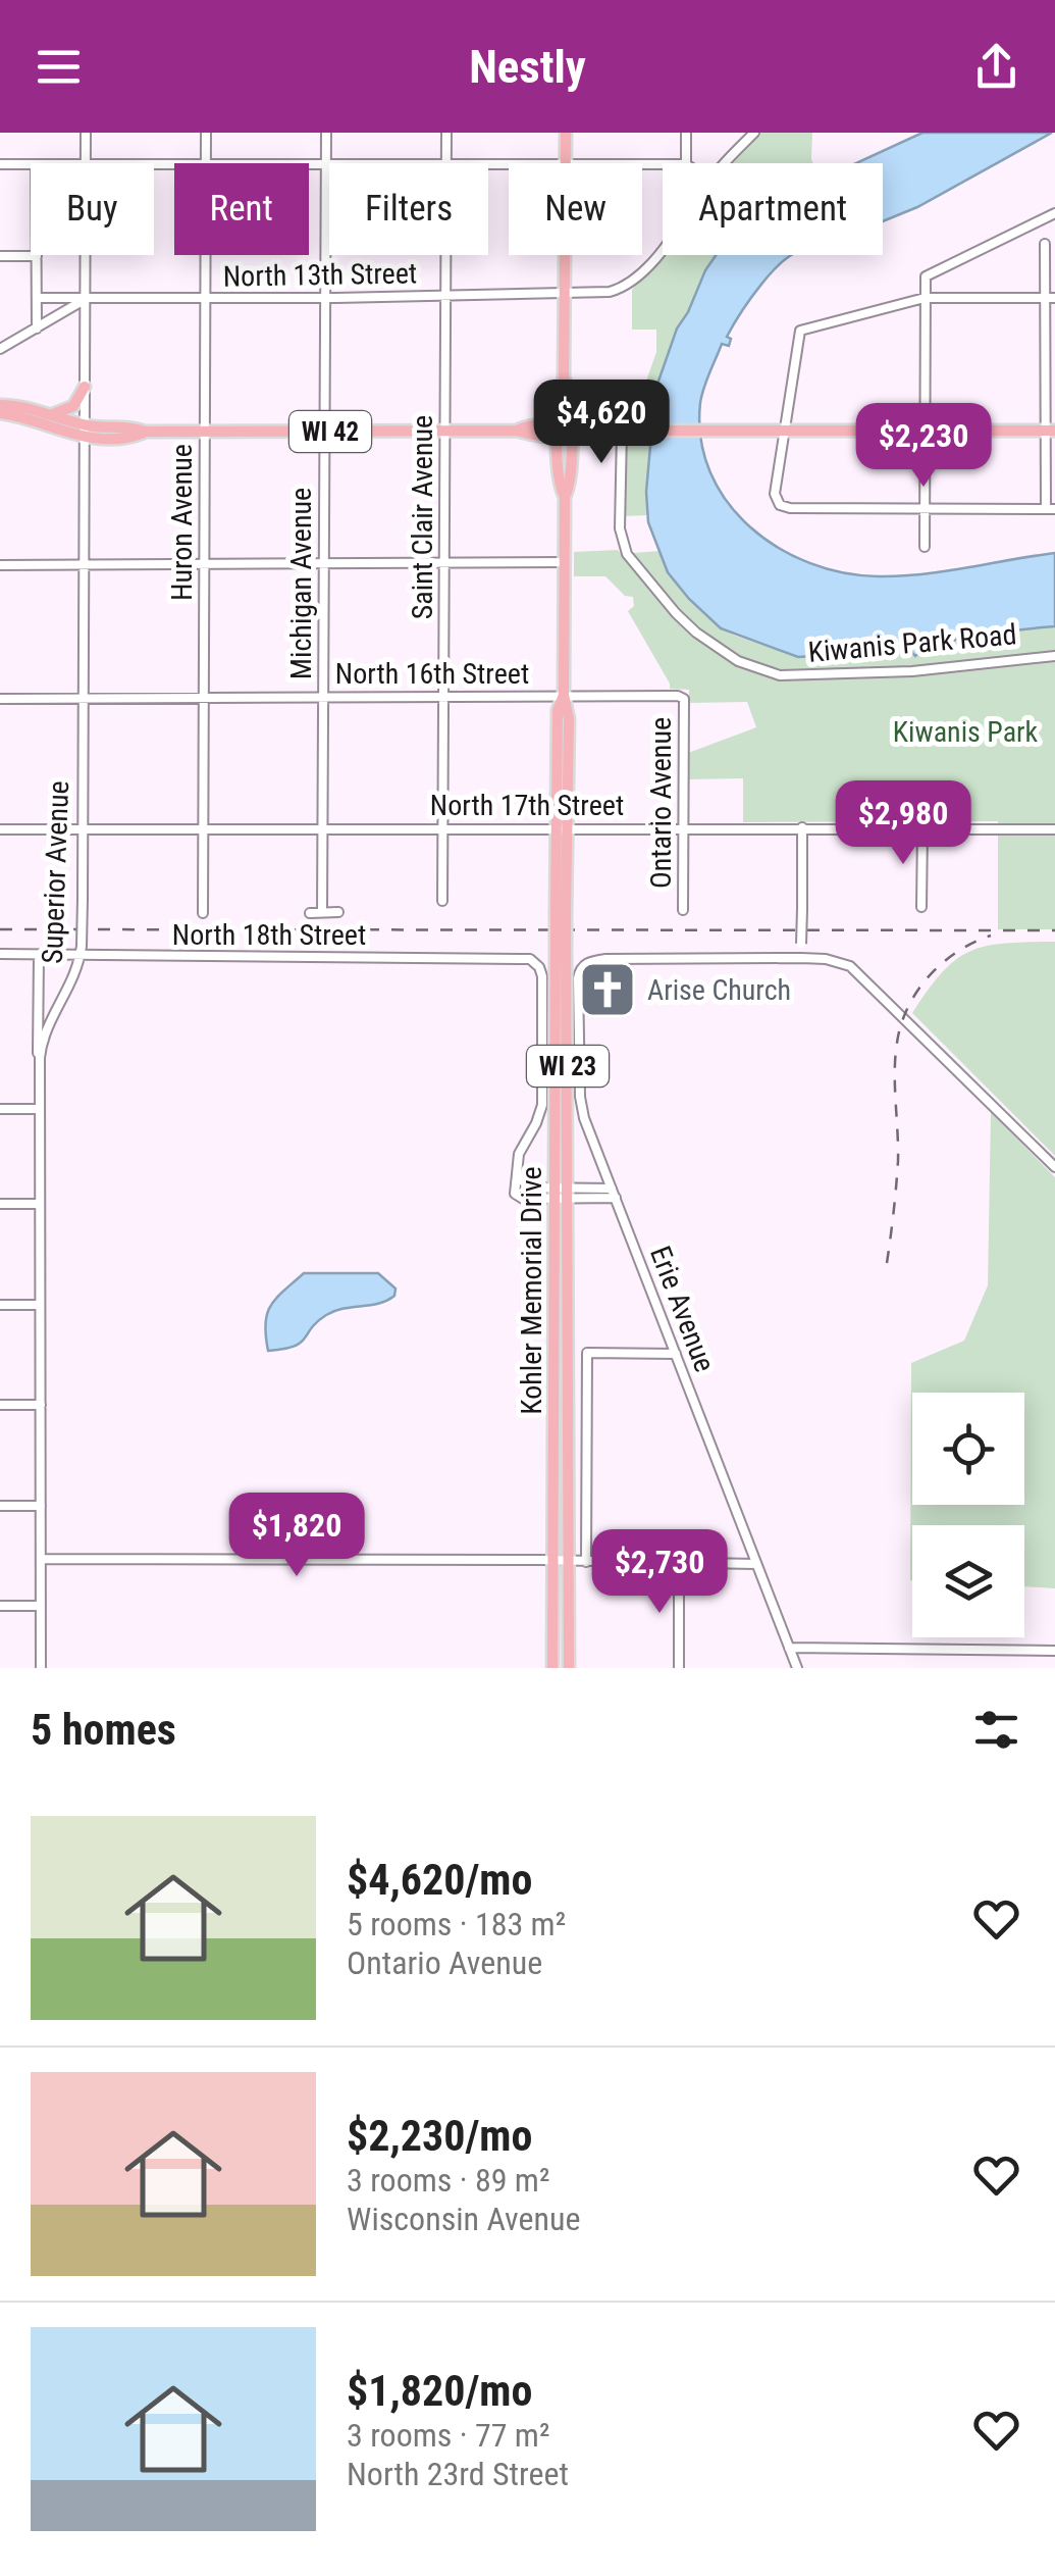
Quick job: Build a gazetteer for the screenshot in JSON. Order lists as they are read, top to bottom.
{
  "streets": {
    "main road": ["WI 42", "WI 23", "Kohler Memorial Drive"],
    "street": [
      "North 13th Street",
      "Saint Clair Avenue",
      "Huron Avenue",
      "Michigan Avenue",
      "Kiwanis Park Road",
      "North 16th Street",
      "Ontario Avenue",
      "North 17th Street",
      "Superior Avenue",
      "North 18th Street",
      "Erie Avenue"
    ]
  },
  "crossings": [
    ["North 13th Street", "Saint Clair Avenue"],
    ["North 13th Street", "Huron Avenue"],
    ["North 13th Street", "Michigan Avenue"],
    ["North 13th Street", "Superior Avenue"],
    ["WI 42", "Saint Clair Avenue"],
    ["WI 42", "Huron Avenue"],
    ["WI 42", "Michigan Avenue"],
    ["WI 42", "Superior Avenue"],
    ["WI 42", "WI 23"],
    ["Saint Clair Avenue", "North 16th Street"],
    ["Saint Clair Avenue", "North 17th Street"],
    ["Huron Avenue", "North 16th Street"],
    ["Huron Avenue", "North 17th Street"],
    ["Michigan Avenue", "North 16th Street"],
    ["Michigan Avenue", "North 17th Street"],
    ["North 16th Street", "Ontario Avenue"],
    ["North 16th Street", "Superior Avenue"],
    ["North 16th Street", "WI 23"],
    ["Ontario Avenue", "North 17th Street"],
    ["North 17th Street", "Superior Avenue"],
    ["North 17th Street", "WI 23"],
    ["North 17th Street", "Kohler Memorial Drive"],
    ["Superior Avenue", "North 18th Street"],
    ["North 18th Street", "Kohler Memorial Drive"],
    ["WI 23", "Kohler Memorial Drive"]
  ],
  "parks": ["Kiwanis Park"],
  "places": {
    "church": ["Arise Church"]
  },
  "page": {
    "header": "Nestly",
    "chip": [
      "Buy",
      "Rent",
      "Filters",
      "New",
      "Apartment"
    ],
    "price": [
      "$4,620",
      "$2,230",
      "$2,980",
      "$1,820",
      "$2,730"
    ],
    "heading": "5 homes",
    "list": [
      {
        "name": "$4,620/mo",
        "note": "5 rooms · 183 m² · Ontario Avenue"
      },
      {
        "name": "$2,230/mo",
        "note": "3 rooms · 89 m² · Wisconsin Avenue"
      },
      {
        "name": "$1,820/mo",
        "note": "3 rooms · 77 m² · North 23rd Street"
      }
    ]
  }
}
